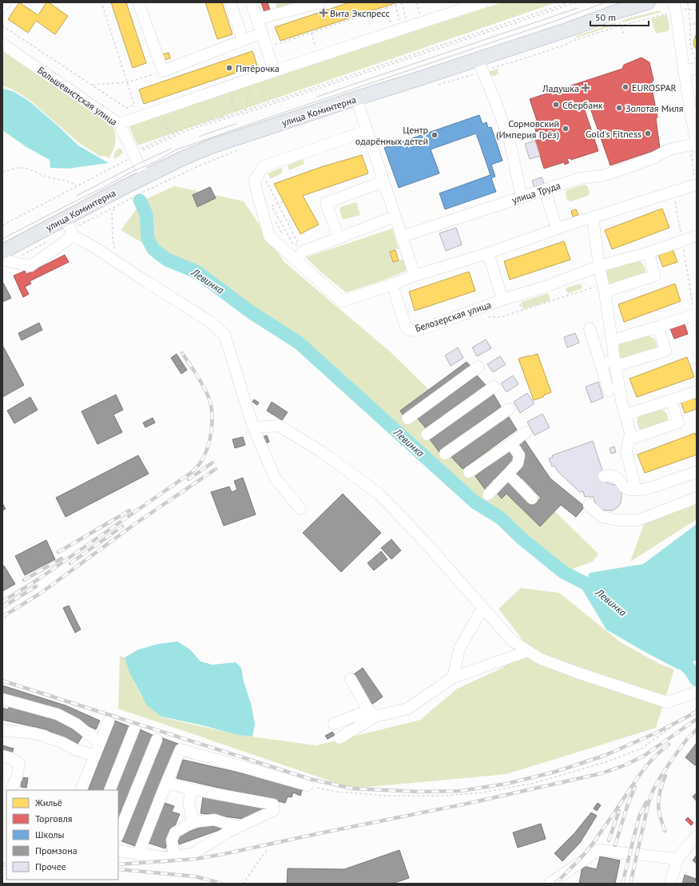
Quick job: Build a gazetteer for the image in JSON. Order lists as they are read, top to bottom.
{
  "streets": {
    "main road": ["улица Коминтерна"],
    "street": ["Большевистская улица", "улица Труда", "Белозерская улица"]
  },
  "crossings": [
    ["Большевистская улица", "улица Коминтерна"]
  ],
  "water": ["Левинка"],
  "places": {
    "health": ["Вита Экспресс", "Ладушка"],
    "other": [
      "Пятёрочка",
      "EUROSPAR",
      "Сбербанк",
      "Золотая Миля",
      "Сормовский (Империя Грёз)",
      "Gold's Fitness",
      "Центр одарённых детей"
    ]
  },
  "legend": [
    "Жильё",
    "Торговля",
    "Школы",
    "Промзона",
    "Прочее"
  ],
  "scale_bar": "50 m"
}
